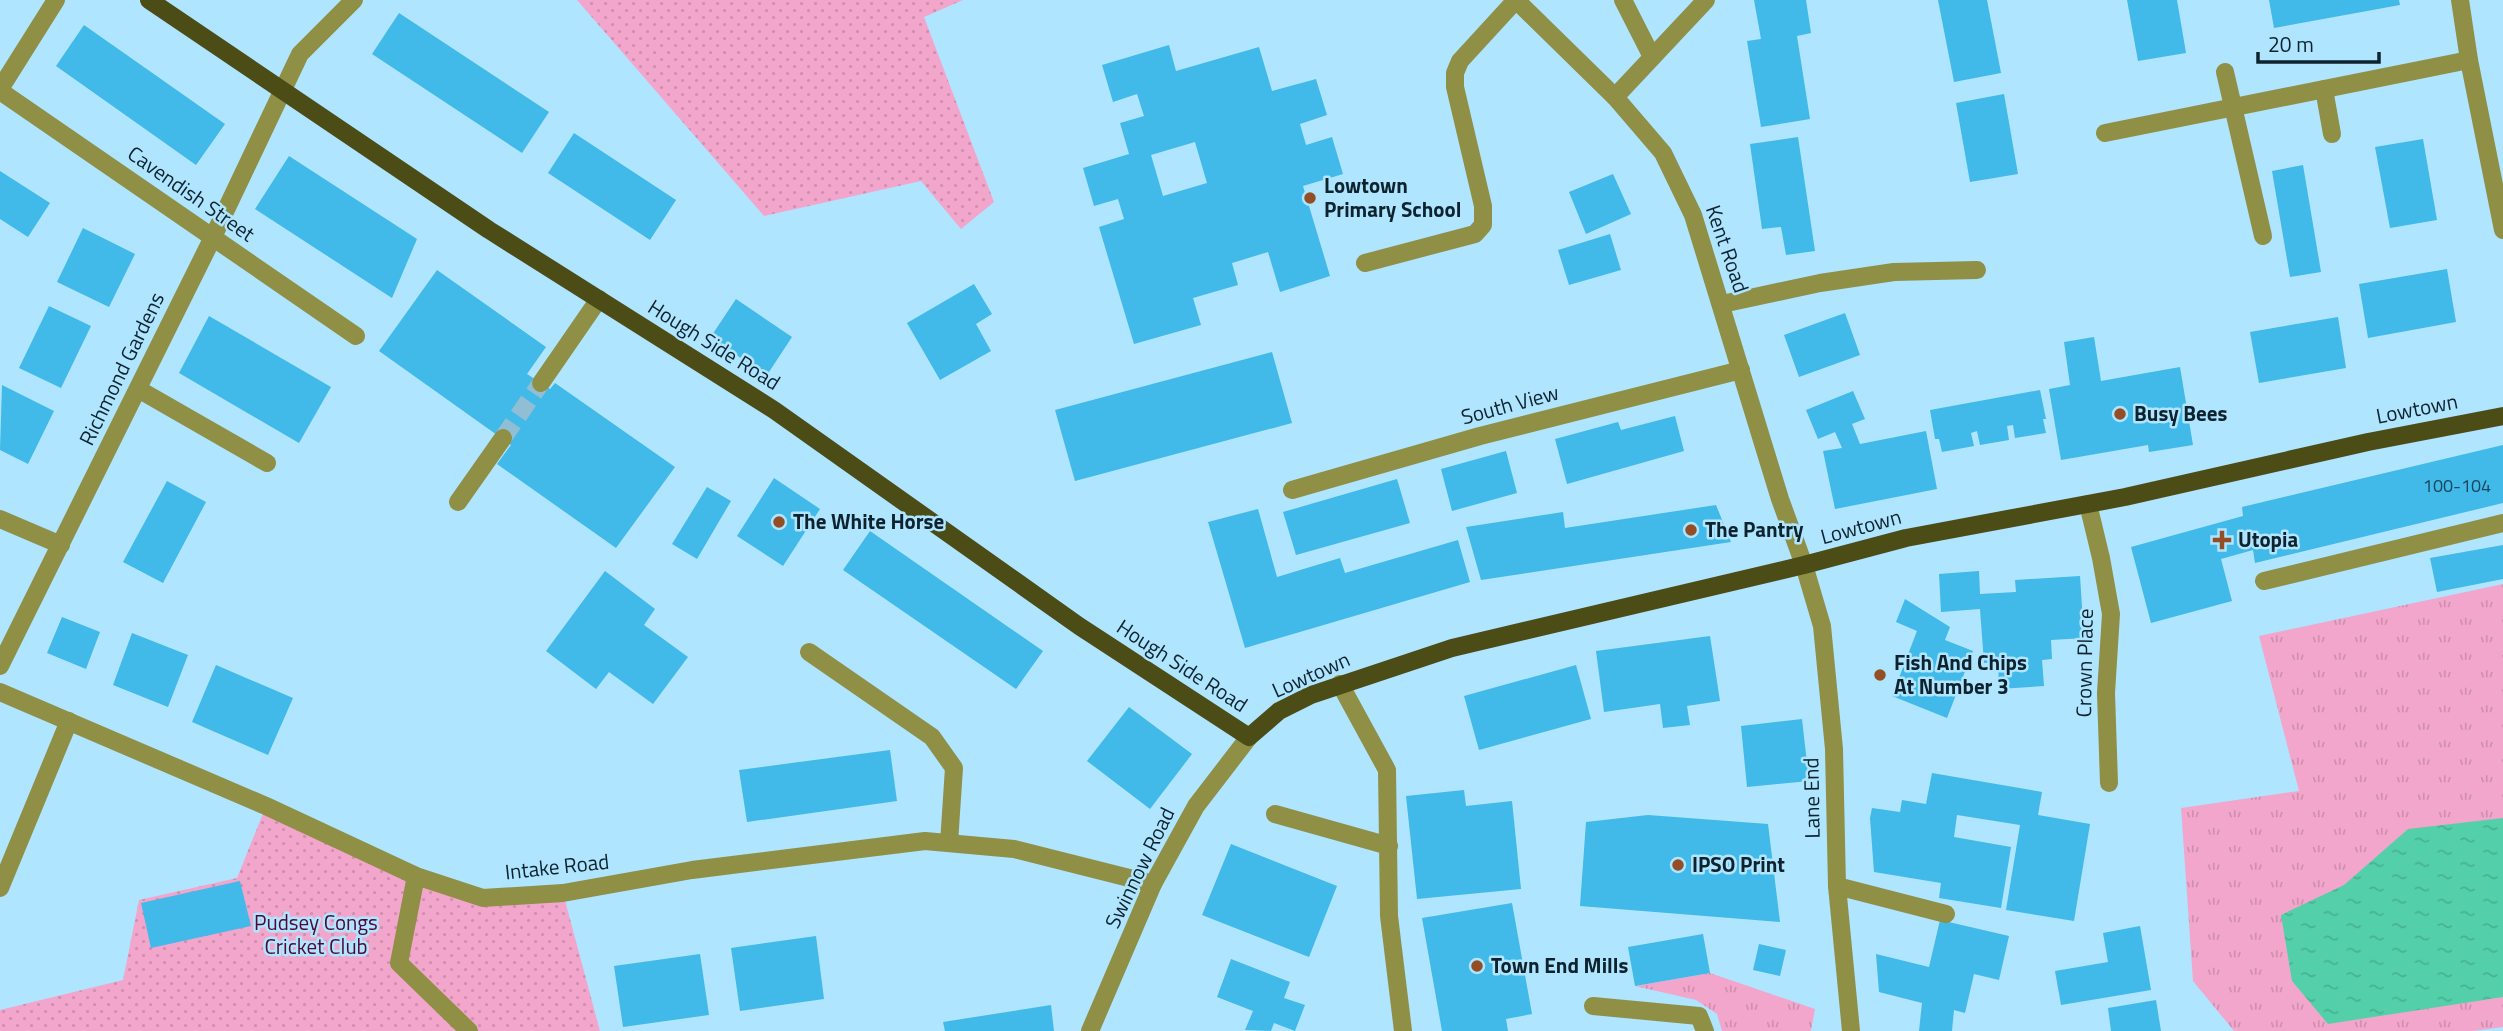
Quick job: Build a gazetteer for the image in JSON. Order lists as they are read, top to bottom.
{
  "streets": {
    "main road": ["Hough Side Road", "Lowtown"],
    "street": [
      "Cavendish Street",
      "Kent Road",
      "Richmond Gardens",
      "South View",
      "Crown Place",
      "Lane End",
      "Intake Road",
      "Swinnow Road"
    ]
  },
  "crossings": [
    ["Cavendish Street", "Richmond Gardens"],
    ["Kent Road", "South View"],
    ["Kent Road", "Lowtown"],
    ["Kent Road", "Lane End"],
    ["Hough Side Road", "Richmond Gardens"],
    ["Hough Side Road", "Lowtown"],
    ["Hough Side Road", "Swinnow Road"],
    ["Lowtown", "Crown Place"],
    ["Lowtown", "Lane End"],
    ["Lowtown", "Swinnow Road"],
    ["Intake Road", "Swinnow Road"]
  ],
  "parks": ["Pudsey Congs Cricket Club"],
  "places": {
    "other": [
      "Lowtown Primary School",
      "Busy Bees",
      "The White Horse",
      "The Pantry",
      "Fish And Chips At Number 3",
      "IPSO Print",
      "Town End Mills"
    ],
    "health": ["Utopia"]
  },
  "house_numbers": ["100-104"],
  "scale_bar": "20 m"
}
